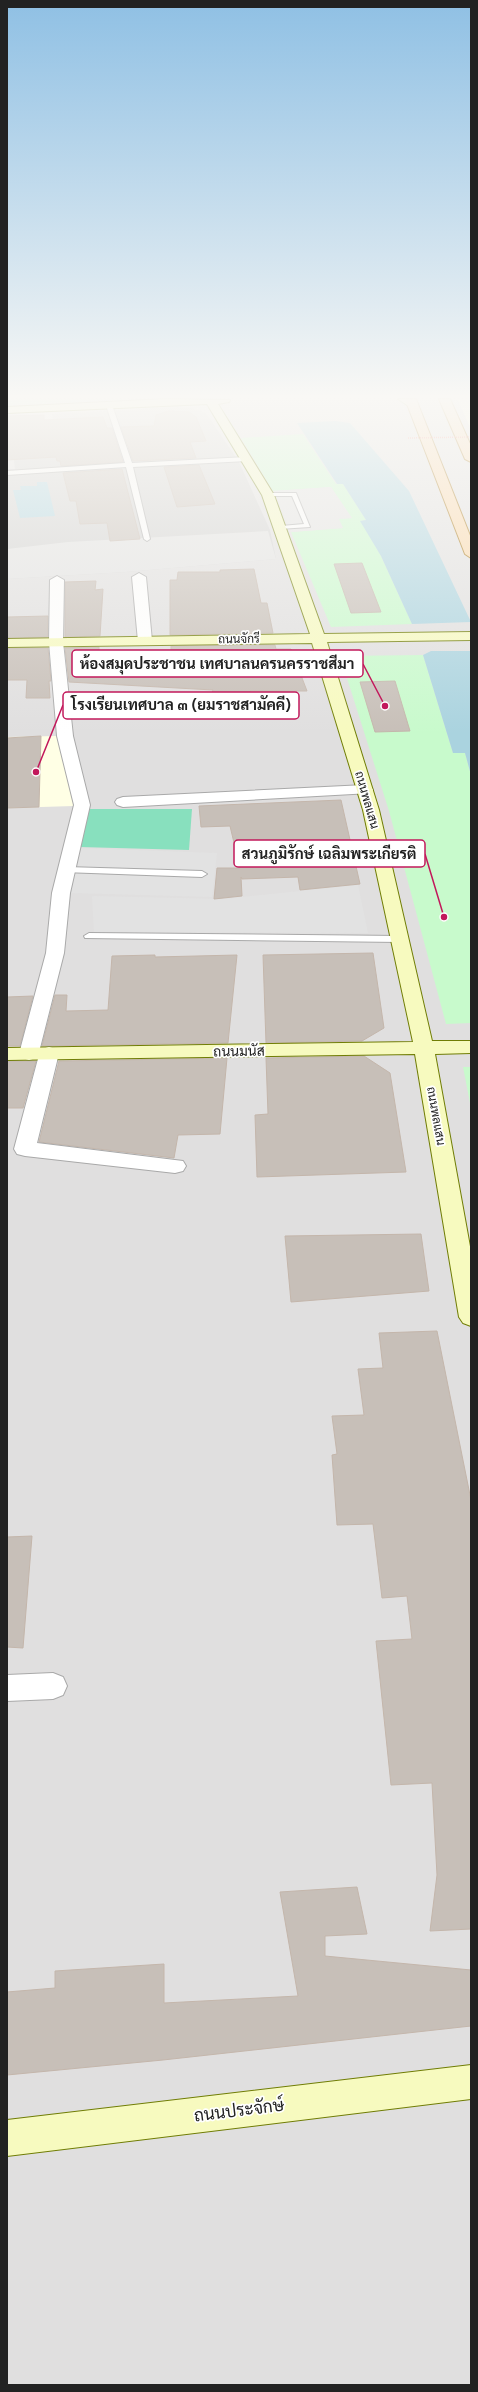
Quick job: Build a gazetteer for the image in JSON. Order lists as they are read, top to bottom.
{
  "streets": {
    "street": [
      "ถนนจักรี",
      "ถนนพลแสน",
      "ถนนมนัส",
      "ถนนประจักษ์"
    ]
  },
  "crossings": [
    ["ถนนจักรี", "ถนนพลแสน"],
    ["ถนนพลแสน", "ถนนมนัส"]
  ],
  "places": ["ห้องสมุดประชาชน เทศบาลนครนครราชสีมา", "โรงเรียนเทศบาล ๓ (ยมราชสามัคคี)", "สวนภูมิรักษ์ เฉลิมพระเกียรติ"]
}
